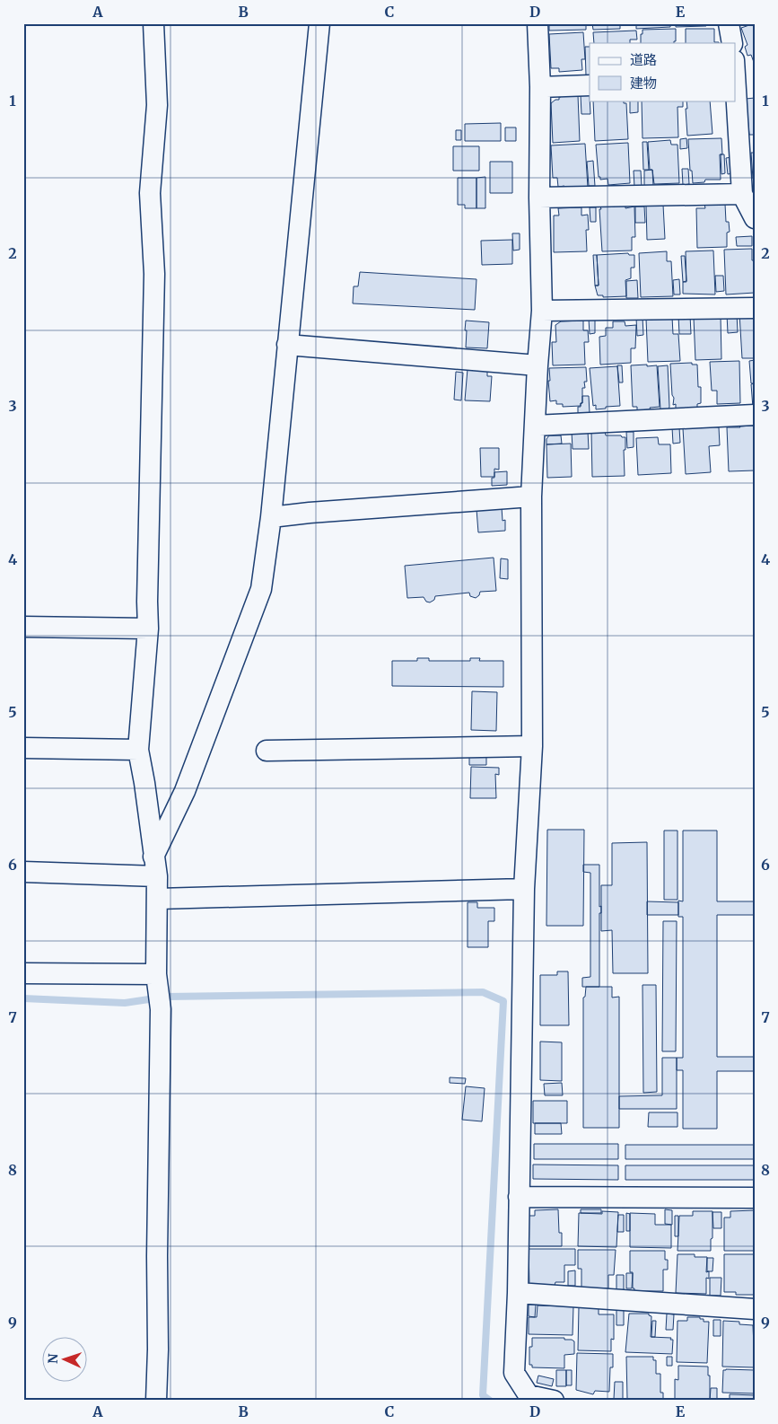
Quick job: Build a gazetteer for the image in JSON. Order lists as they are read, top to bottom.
{
  "legend": ["道路", "建物"],
  "north": "left",
  "grid": {
    "columns": [
      "A",
      "B",
      "C",
      "D",
      "E"
    ],
    "rows": [
      "1",
      "2",
      "3",
      "4",
      "5",
      "6",
      "7",
      "8",
      "9"
    ]
  }
}
